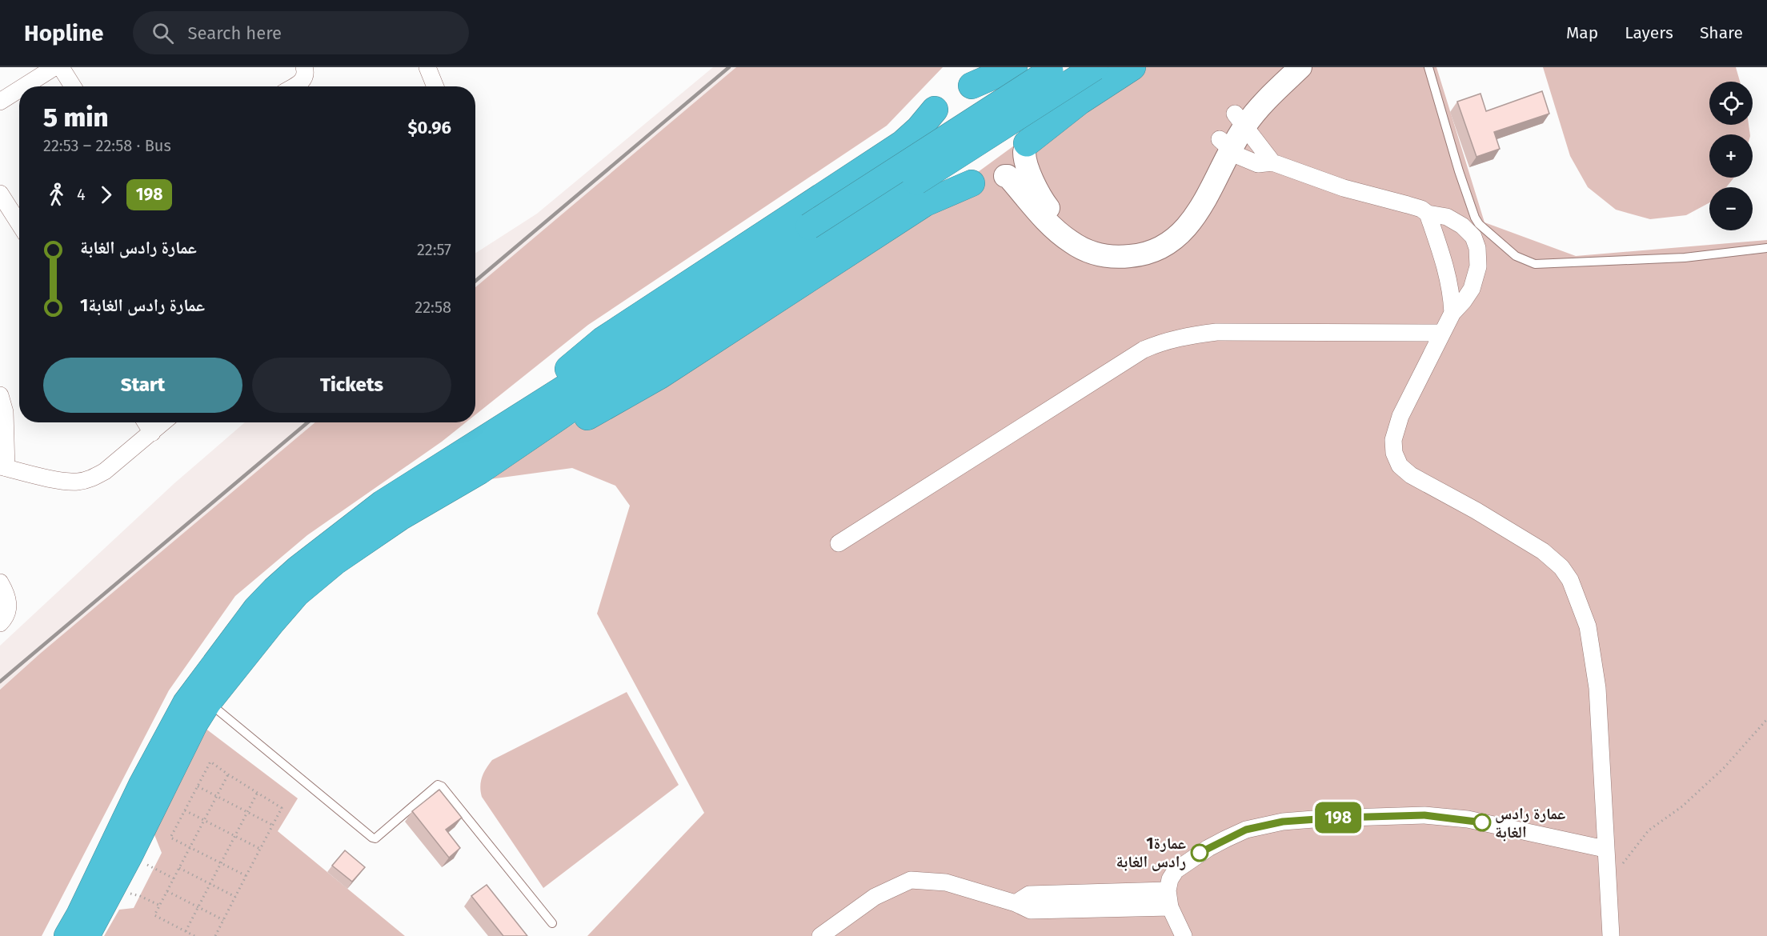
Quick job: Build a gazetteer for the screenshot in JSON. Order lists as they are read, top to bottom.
{
  "places": ["عمارة رادس الغابة", "1عمارة رادس الغابة"],
  "lines": ["bus line 198"],
  "page": {
    "header": "Hopline",
    "search": "Search here",
    "nav": ["Map", "Layers", "Share"],
    "on_map": "198",
    "map_buttons": ["+", "−"],
    "heading": ["5 min", "22:53 – 22:58 · Bus", "$0.96"],
    "legs": ["4", "198"],
    "list": [
      {
        "name": "عمارة رادس الغابة",
        "value": "22:57"
      },
      {
        "name": "1عمارة رادس الغابة",
        "value": "22:58"
      }
    ],
    "buttons": ["Start", "Tickets"]
  }
}
